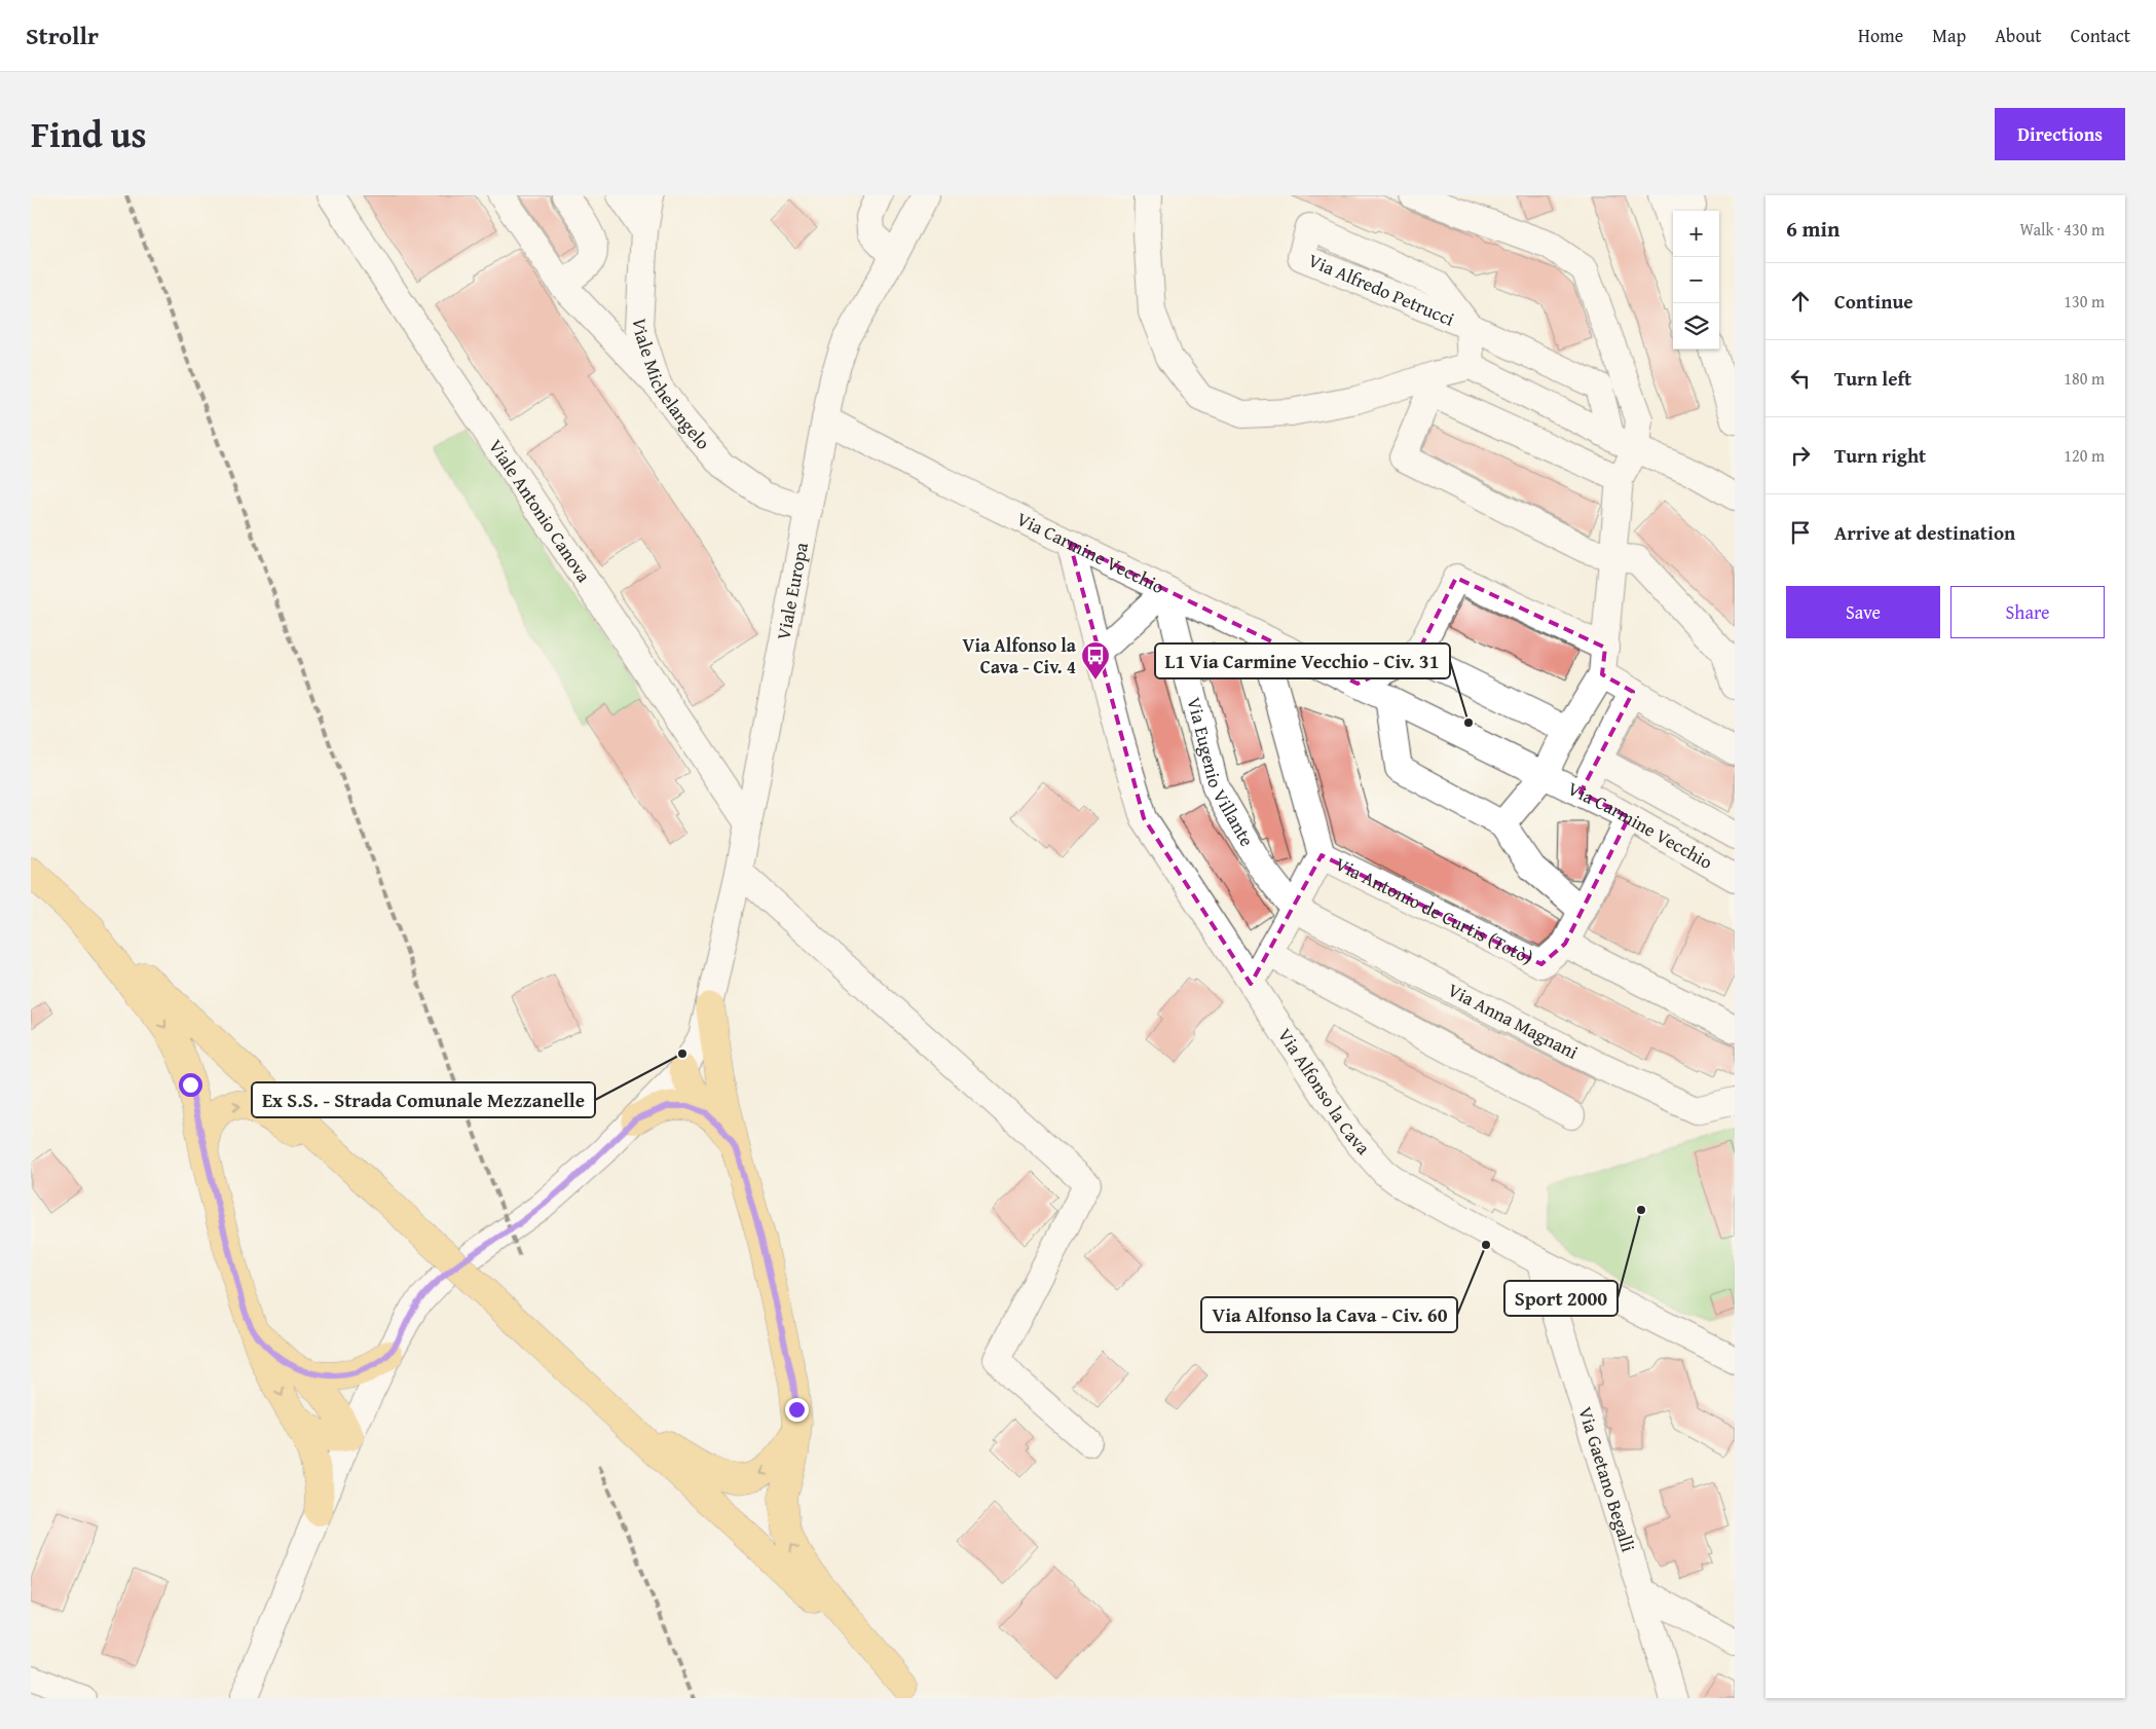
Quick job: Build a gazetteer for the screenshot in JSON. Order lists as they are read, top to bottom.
{
  "streets": {
    "street": [
      "Via Alfredo Petrucci",
      "Viale Michelangelo",
      "Viale Antonio Canova",
      "Via Carmine Vecchio",
      "Viale Europa",
      "Via Eugenio Villante",
      "Via Antonio de Curtis (Totò)",
      "Via Anna Magnani",
      "Via Alfonso la Cava",
      "Via Gaetano Begalli"
    ]
  },
  "crossings": [
    ["Viale Michelangelo", "Viale Europa"],
    ["Viale Antonio Canova", "Viale Europa"],
    ["Via Carmine Vecchio", "Viale Europa"],
    ["Via Carmine Vecchio", "Via Eugenio Villante"],
    ["Via Carmine Vecchio", "Via Alfonso la Cava"],
    ["Via Eugenio Villante", "Via Anna Magnani"],
    ["Via Alfonso la Cava", "Via Gaetano Begalli"]
  ],
  "places": {
    "bus stop": ["Via Alfonso la Cava - Civ. 4"],
    "other": [
      "L1 Via Carmine Vecchio - Civ. 31",
      "Ex S.S. - Strada Comunale Mezzanelle",
      "Sport 2000",
      "Via Alfonso la Cava - Civ. 60"
    ]
  },
  "page": {
    "header": "Strollr",
    "nav": [
      "Home",
      "Map",
      "About",
      "Contact"
    ],
    "title": "Find us",
    "buttons": [
      "Directions",
      ["Save", "Share"]
    ],
    "heading": ["6 min", "Walk · 430 m"],
    "map_buttons": ["+", "−"],
    "list": [
      ["Continue", "130 m"],
      ["Turn left", "180 m"],
      ["Turn right", "120 m"],
      "Arrive at destination"
    ]
  }
}
